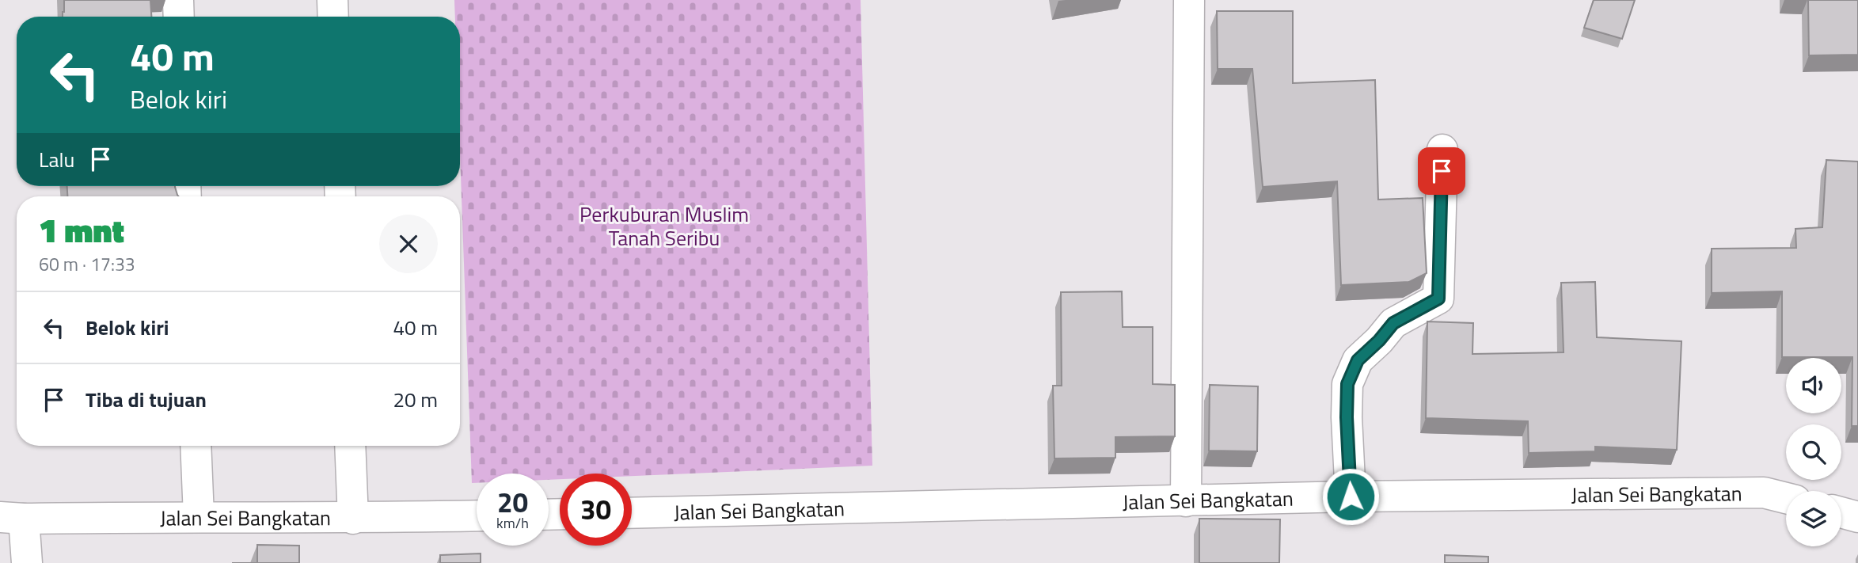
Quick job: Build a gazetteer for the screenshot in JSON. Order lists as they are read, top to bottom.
{
  "streets": {
    "street": ["Jalan Sei Bangkatan"]
  },
  "parks": ["Perkuburan Muslim Tanah Seribu"],
  "page": {
    "turn": ["40 m", "Belok kiri"],
    "then": "Lalu",
    "heading": ["1 mnt", "60 m · 17:33"],
    "list": [
      {
        "name": "Belok kiri",
        "value": "40 m"
      },
      {
        "name": "Tiba di tujuan",
        "value": "20 m"
      }
    ],
    "speed": "20 km/h",
    "limit": "30"
  }
}
